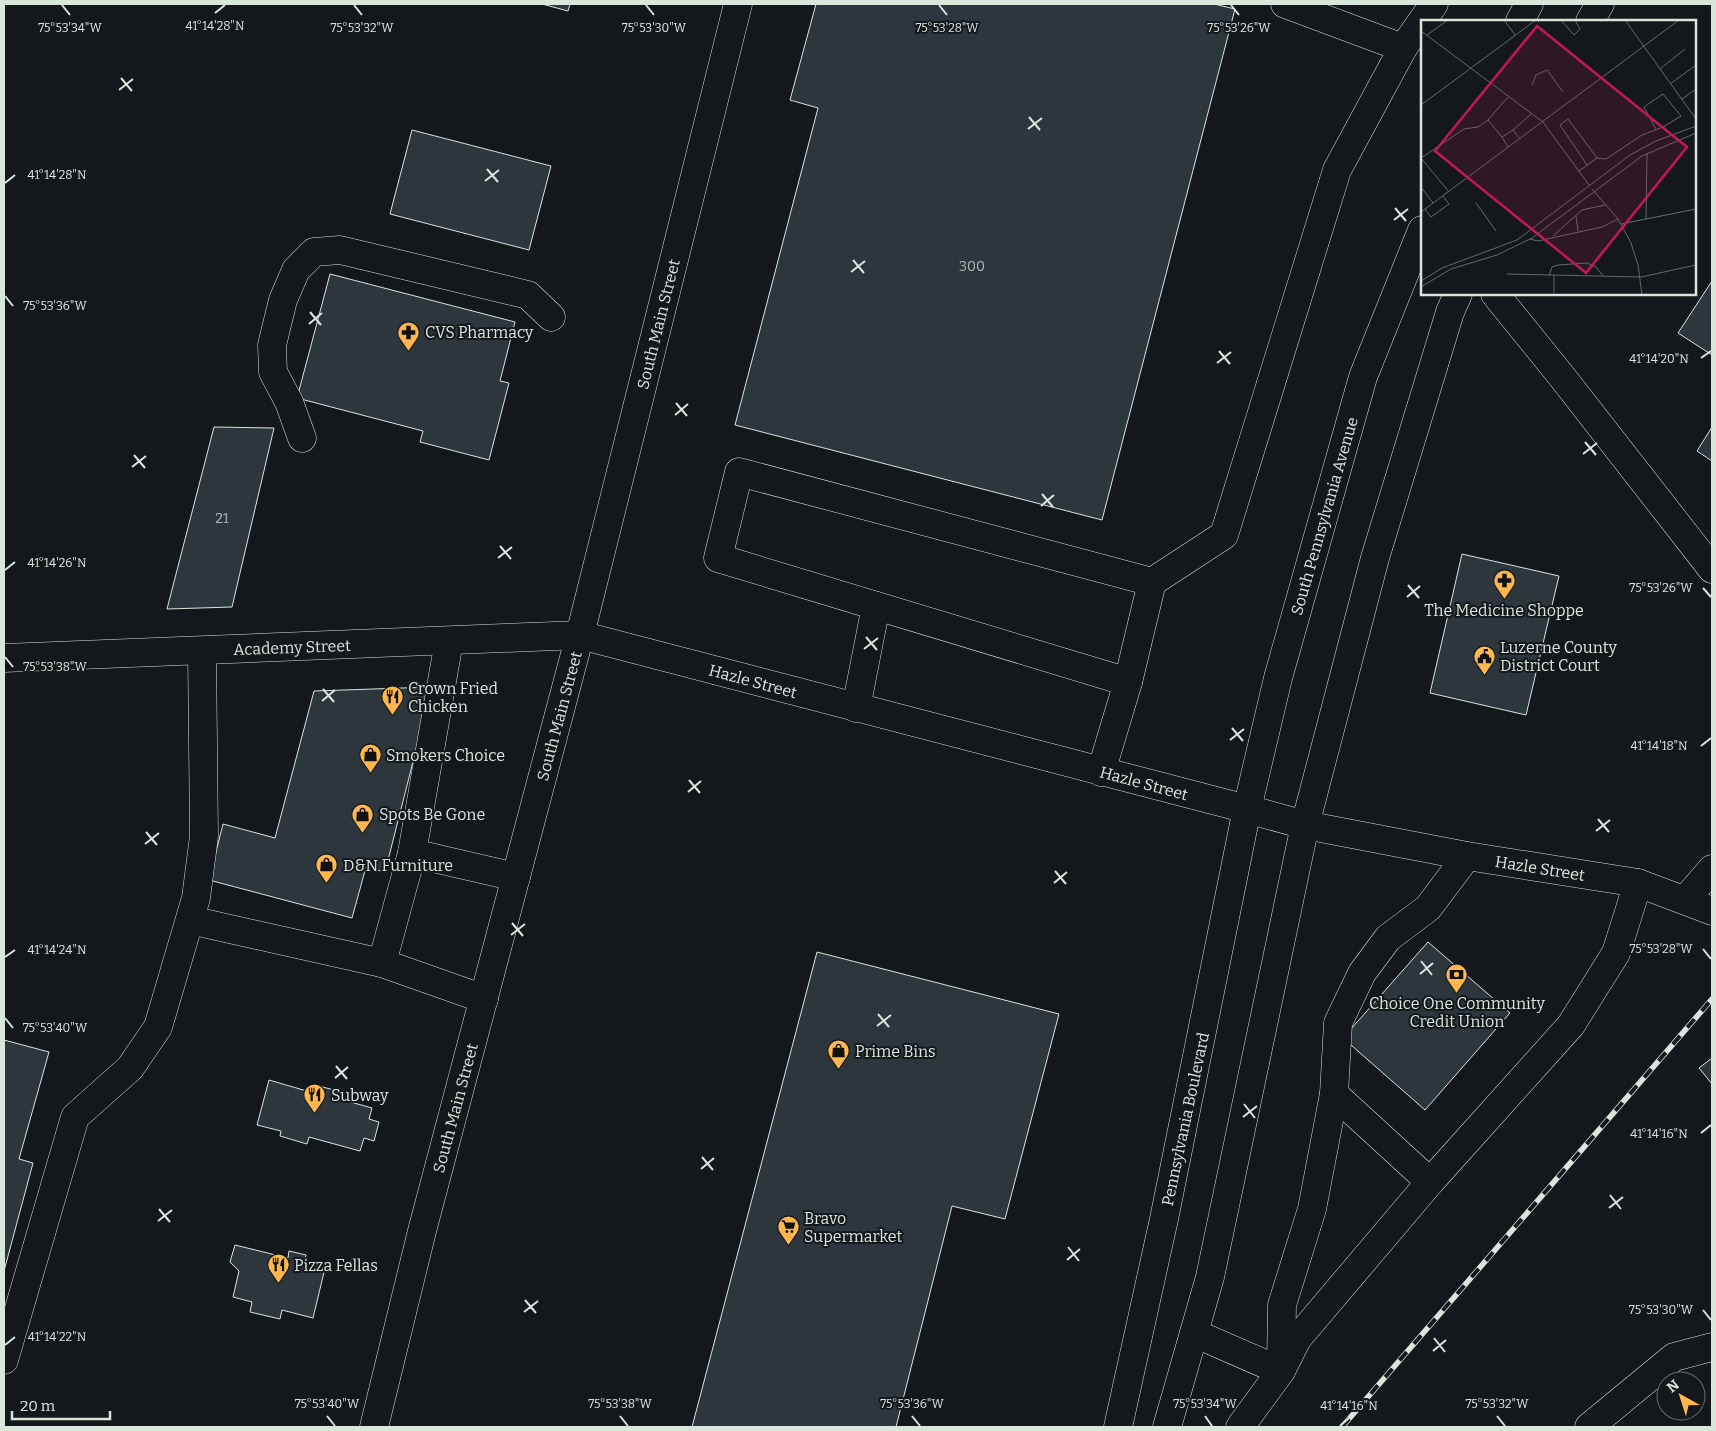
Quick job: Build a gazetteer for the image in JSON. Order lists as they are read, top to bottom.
{
  "streets": {
    "main road": [
      "South Main Street",
      "South Pennsylvania Avenue",
      "Academy Street",
      "Hazle Street",
      "Pennsylvania Boulevard"
    ]
  },
  "crossings": [
    ["South Main Street", "Academy Street"],
    ["South Main Street", "Hazle Street"],
    ["South Pennsylvania Avenue", "Hazle Street"],
    ["South Pennsylvania Avenue", "Pennsylvania Boulevard"],
    ["Academy Street", "Hazle Street"],
    ["Hazle Street", "Pennsylvania Boulevard"]
  ],
  "places": {
    "pharmacy": ["CVS Pharmacy", "The Medicine Shoppe"],
    "public building": ["Luzerne County District Court"],
    "restaurant": ["Crown Fried Chicken", "Subway", "Pizza Fellas"],
    "shop": [
      "Smokers Choice",
      "Spots Be Gone",
      "D&N Furniture",
      "Prime Bins"
    ],
    "bank": ["Choice One Community Credit Union"],
    "supermarket": ["Bravo Supermarket"]
  },
  "house_numbers": ["300", "21"],
  "scale_bar": "20 m",
  "north": "top left",
  "coordinates": [
    "41°14'28\"N",
    "75°53'34\"W",
    "75°53'32\"W",
    "75°53'30\"W",
    "75°53'28\"W",
    "75°53'26\"W",
    "75°53'36\"W",
    "41°14'20\"N",
    "41°14'26\"N",
    "75°53'38\"W",
    "41°14'18\"N",
    "41°14'24\"N",
    "75°53'40\"W",
    "41°14'16\"N",
    "41°14'22\"N"
  ]
}
